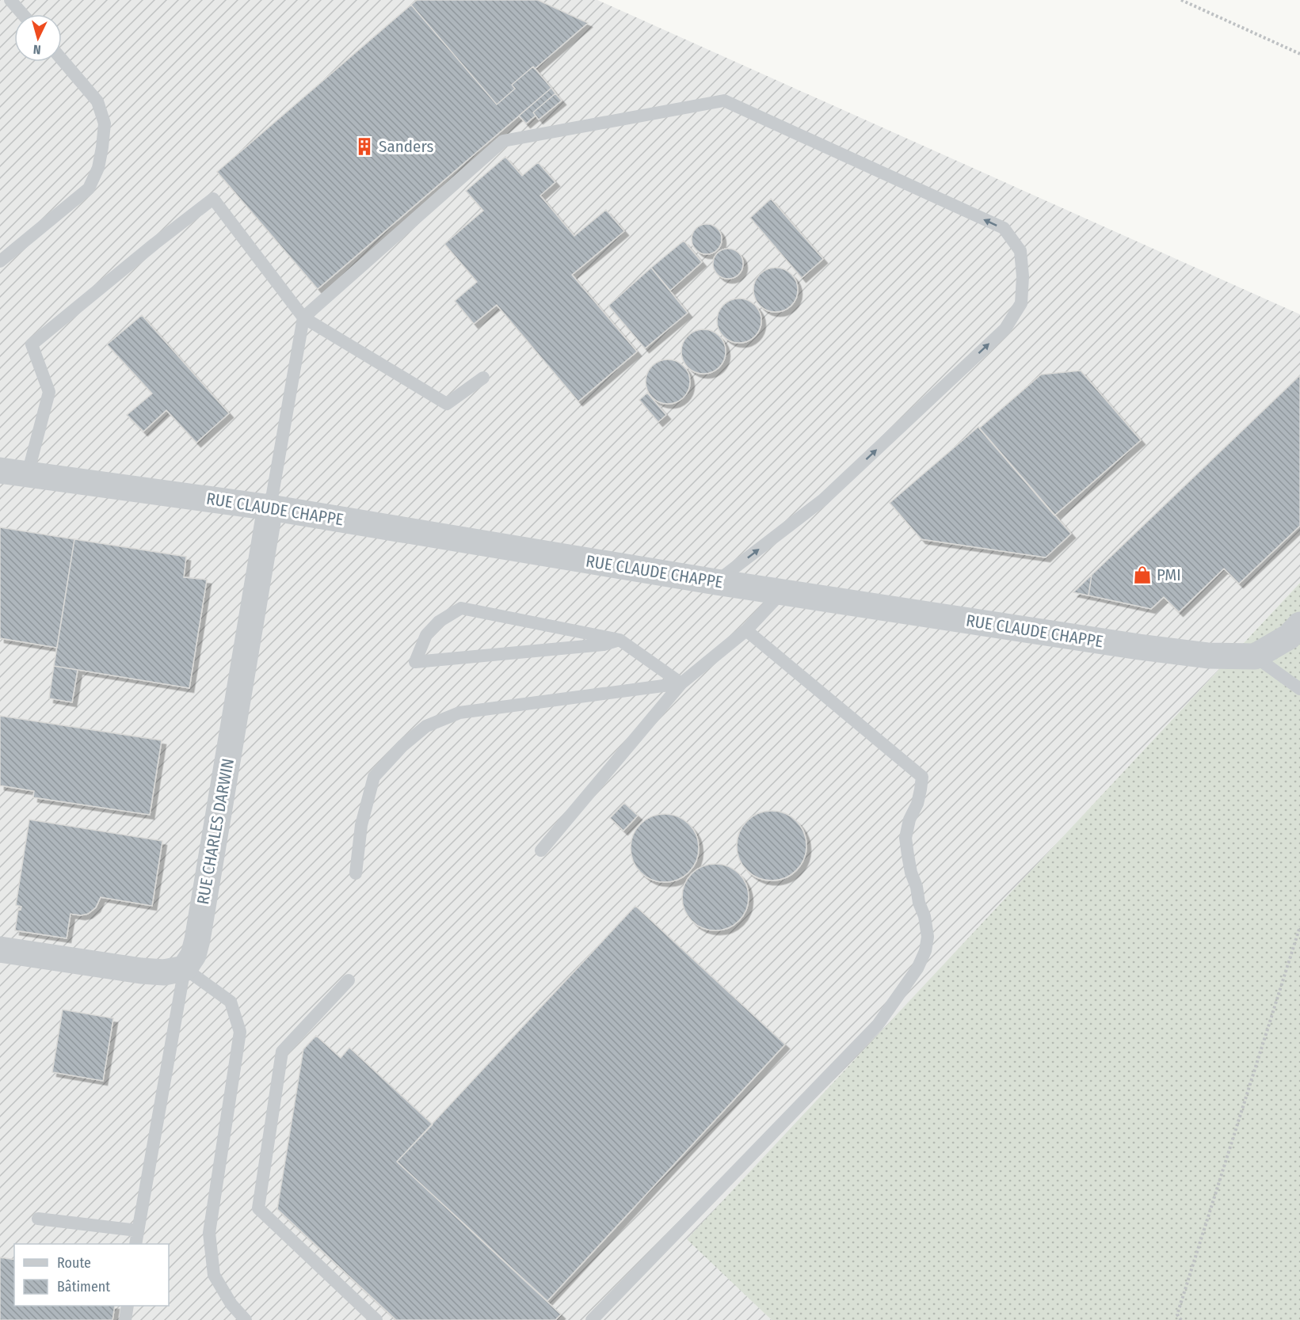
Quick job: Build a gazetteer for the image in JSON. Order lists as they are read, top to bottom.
{
  "streets": {
    "street": ["RUE CLAUDE CHAPPE", "RUE CHARLES DARWIN"]
  },
  "crossings": [
    ["RUE CLAUDE CHAPPE", "RUE CHARLES DARWIN"]
  ],
  "places": {
    "building": ["Sanders"],
    "shop": ["PMI"]
  },
  "legend": ["Route", "Bâtiment"],
  "north": "bottom"
}
